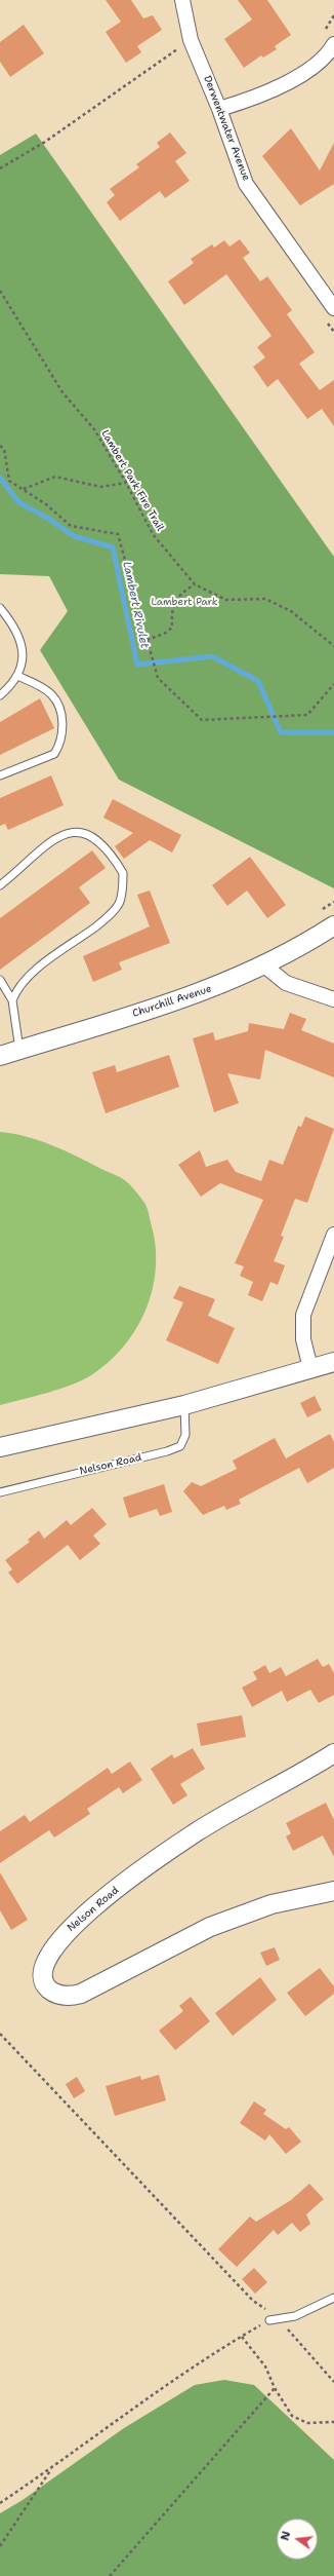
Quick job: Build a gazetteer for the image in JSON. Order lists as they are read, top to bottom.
{
  "streets": {
    "street": ["Derwentwater Avenue", "Churchill Avenue", "Nelson Road"],
    "path": ["Lambert Park Fire Trail"]
  },
  "water": ["Lambert Rivulet"],
  "parks": ["Lambert Park"],
  "north": "left"
}
